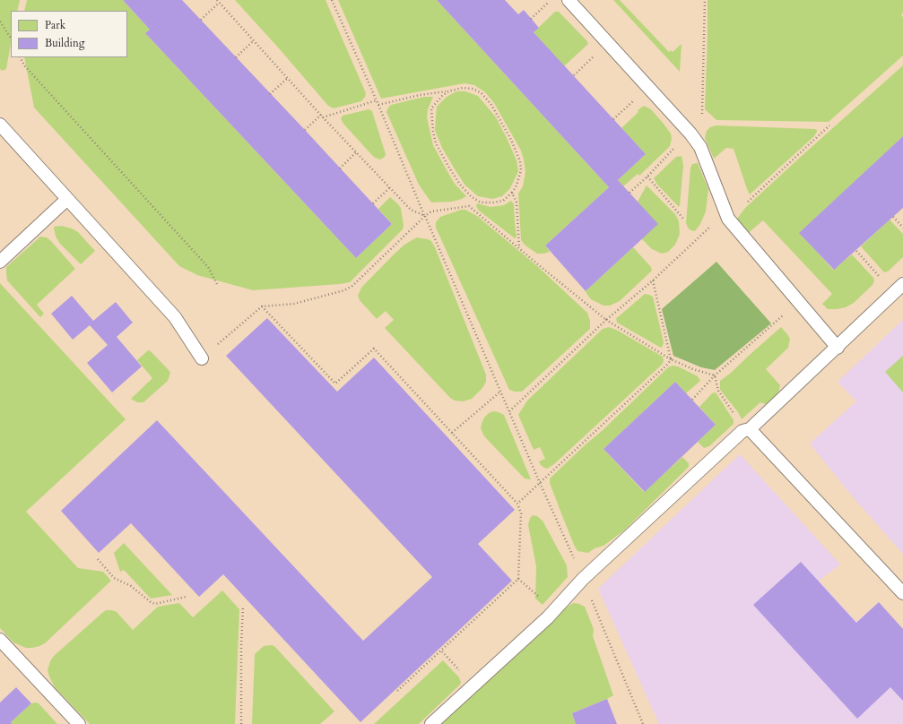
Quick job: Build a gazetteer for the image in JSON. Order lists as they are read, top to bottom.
{
  "legend": ["Park", "Building"]
}
